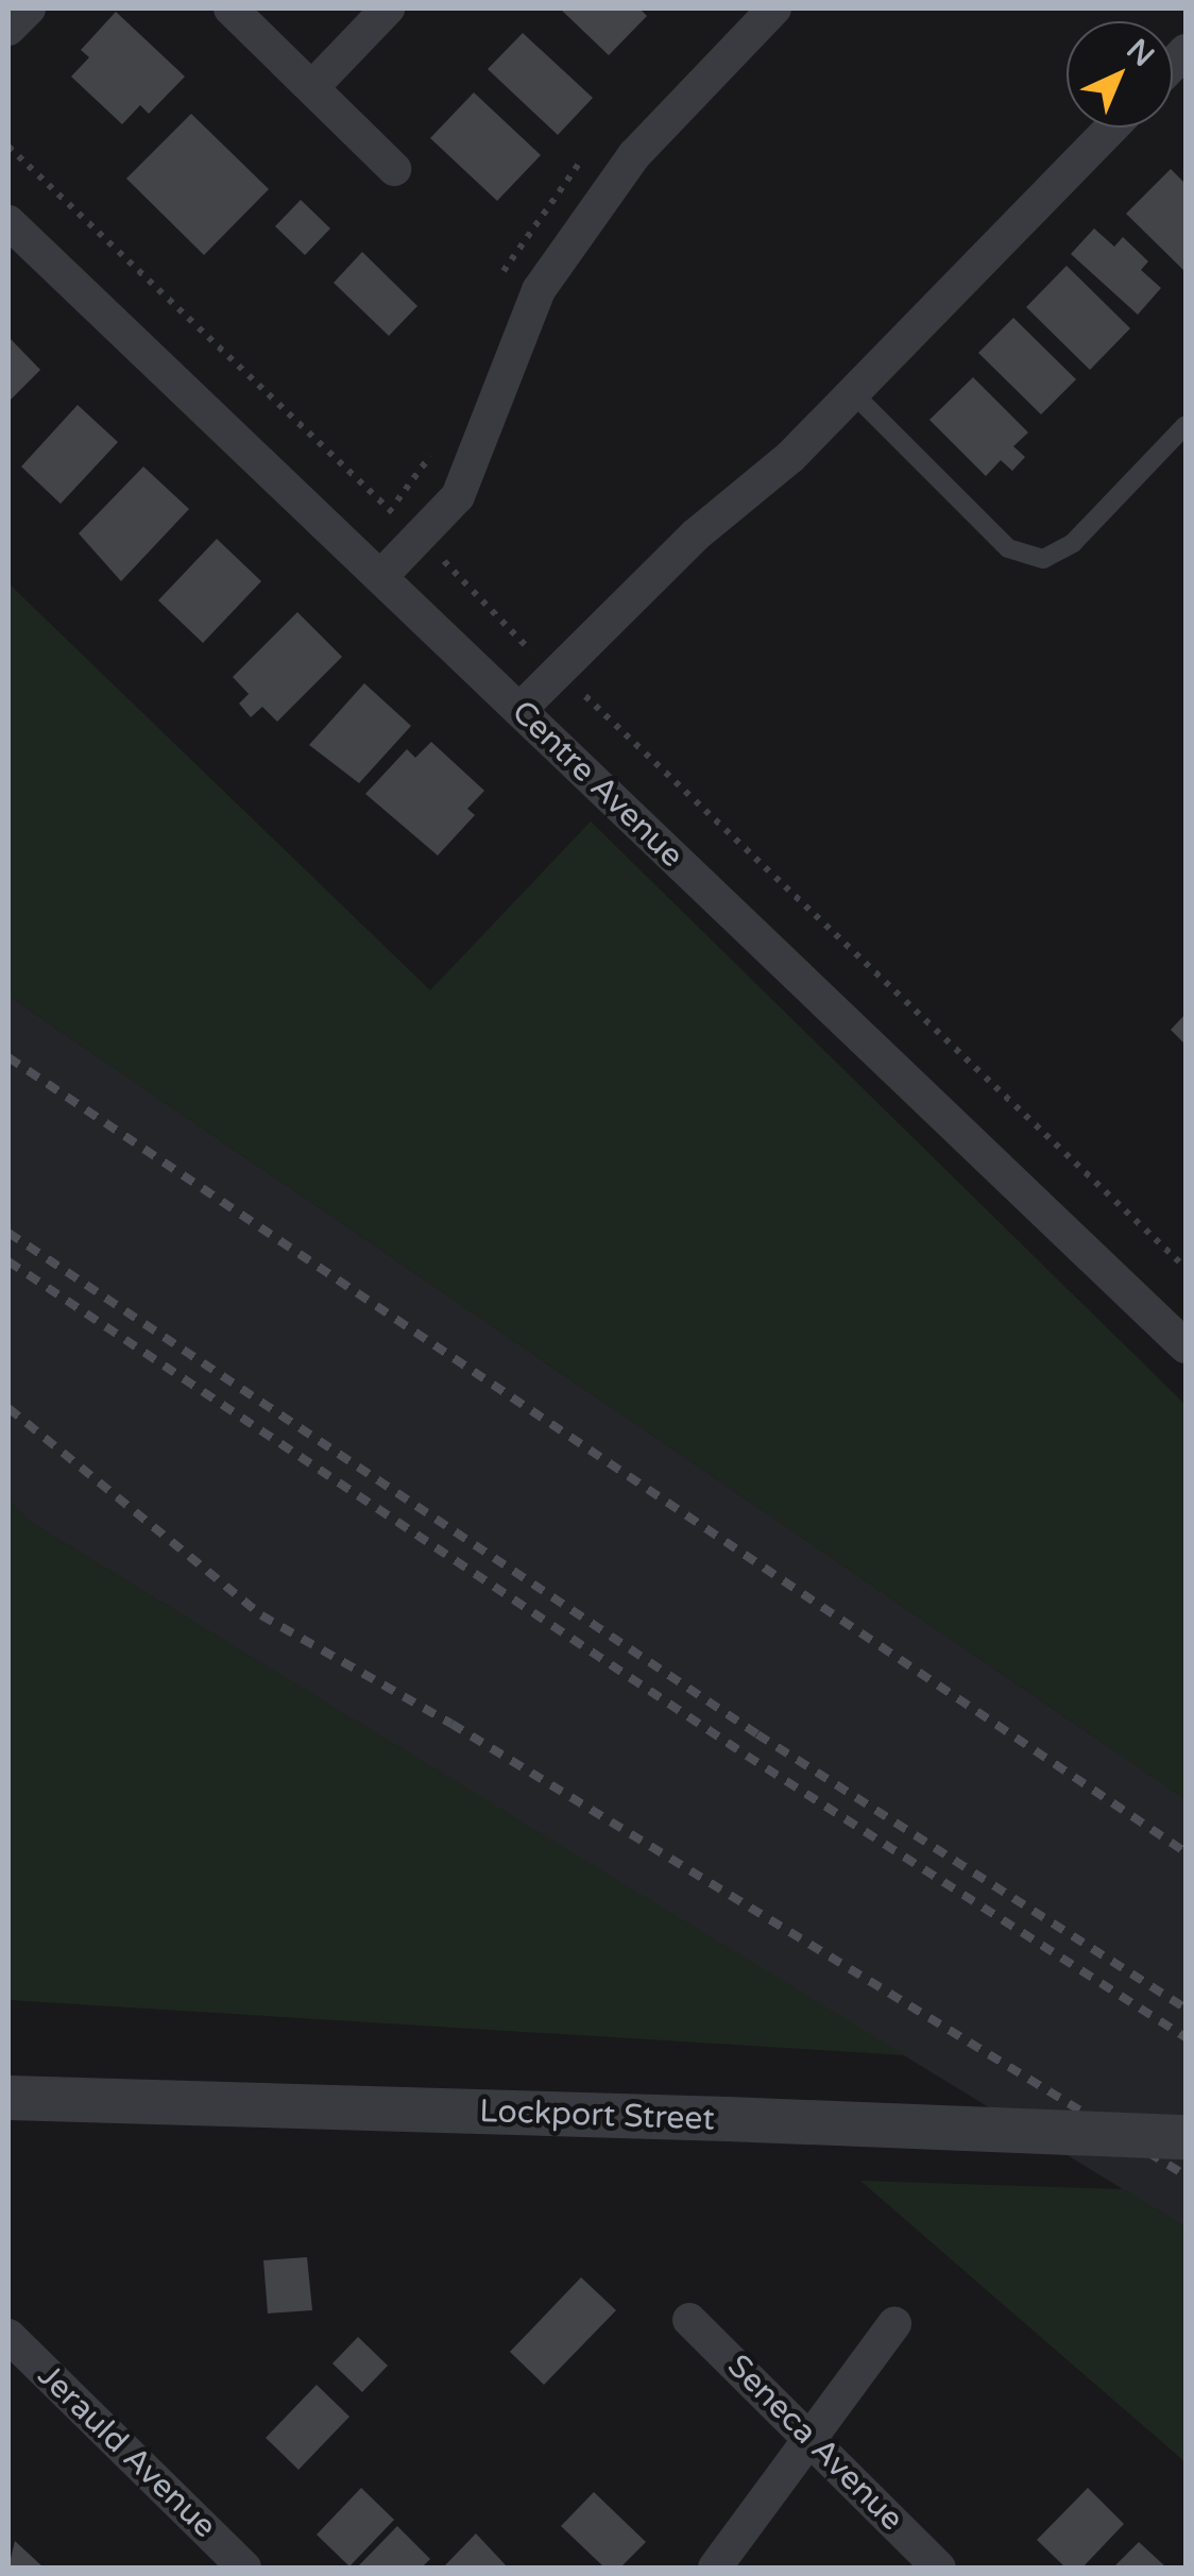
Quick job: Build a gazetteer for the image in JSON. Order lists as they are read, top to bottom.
{
  "streets": {
    "street": [
      "Centre Avenue",
      "Lockport Street",
      "Seneca Avenue",
      "Jerauld Avenue"
    ]
  },
  "north": "top right"
}
